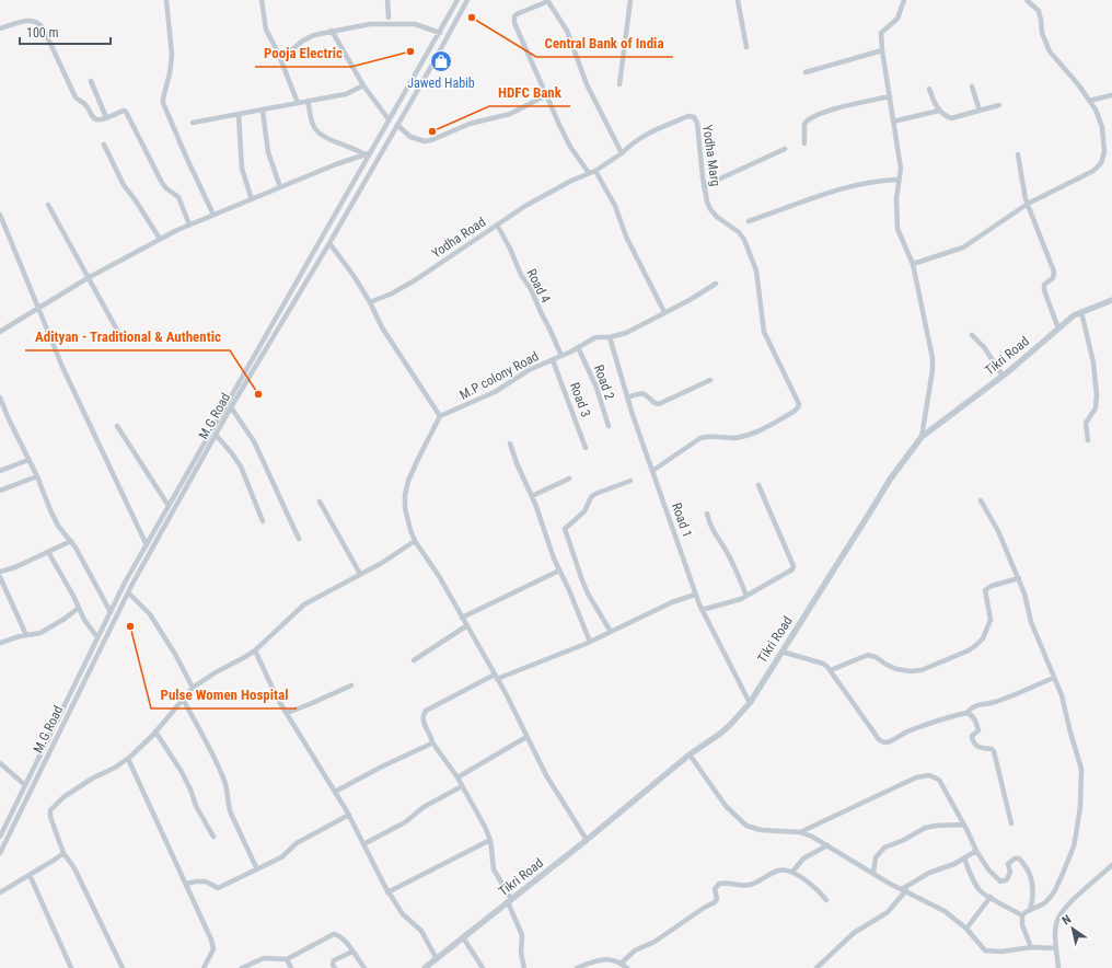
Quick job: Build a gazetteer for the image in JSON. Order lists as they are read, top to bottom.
{
  "streets": {
    "street": [
      "Yodha Marg",
      "Yodha Road",
      "Road 4",
      "Tikri Road",
      "M.P colony Road",
      "Road 2",
      "Road 3",
      "M.G Road",
      "Road 1"
    ]
  },
  "crossings": [
    ["Yodha Marg", "Yodha Road"],
    ["Yodha Marg", "Road 1"],
    ["Yodha Road", "Road 4"],
    ["Road 4", "M.P colony Road"],
    ["Tikri Road", "Road 1"],
    ["M.P colony Road", "Road 2"],
    ["M.P colony Road", "Road 3"],
    ["M.P colony Road", "Road 1"]
  ],
  "places": {
    "other": [
      "Central Bank of India",
      "Pooja Electric",
      "HDFC Bank",
      "Adityan - Traditional & Authentic",
      "Pulse Women Hospital"
    ],
    "shop": ["Jawed Habib"]
  },
  "scale_bar": "100 m",
  "north": "top left"
}
